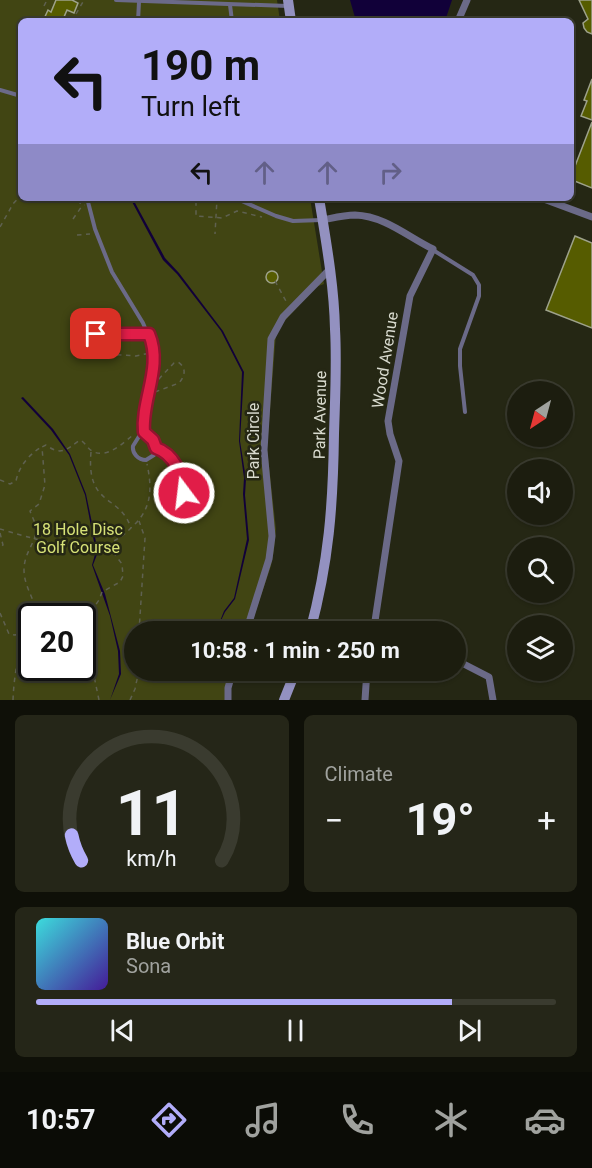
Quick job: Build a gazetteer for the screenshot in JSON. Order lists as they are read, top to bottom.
{
  "streets": {
    "main road": ["Park Avenue"],
    "street": ["Wood Avenue", "Park Circle"]
  },
  "crossings": [
    ["Park Avenue", "Park Circle"]
  ],
  "parks": ["18 Hole Disc Golf Course"],
  "north": "bottom left",
  "page": {
    "turn": ["190 m", "Turn left"],
    "limit": "20",
    "trip": "10:58 · 1 min · 250 m",
    "tile": "Climate",
    "heat": ["−", "19°", "+"],
    "song": ["Blue Orbit", "Sona"],
    "tabs": "10:57",
    "gauge": ["11", "km/h"]
  }
}
